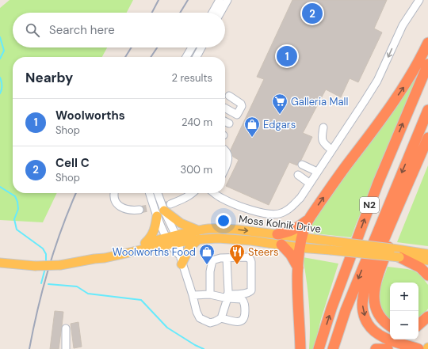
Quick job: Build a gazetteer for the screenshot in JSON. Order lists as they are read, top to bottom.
{
  "streets": {
    "highway": ["N2"],
    "main road": ["Moss Kolnik Drive"]
  },
  "places": {
    "supermarket": ["Galleria Mall"],
    "shop": ["Edgars", "Woolworths Food"],
    "restaurant": ["Steers"]
  },
  "page": {
    "pins": ["2", "1"],
    "search": "Search here",
    "heading": ["Nearby", "2 results"],
    "list": [
      {
        "mark": "1",
        "name": "Woolworths",
        "note": "Shop",
        "value": "240 m"
      },
      {
        "mark": "2",
        "name": "Cell C",
        "note": "Shop",
        "value": "300 m"
      }
    ],
    "map_buttons": ["+", "−"]
  }
}
